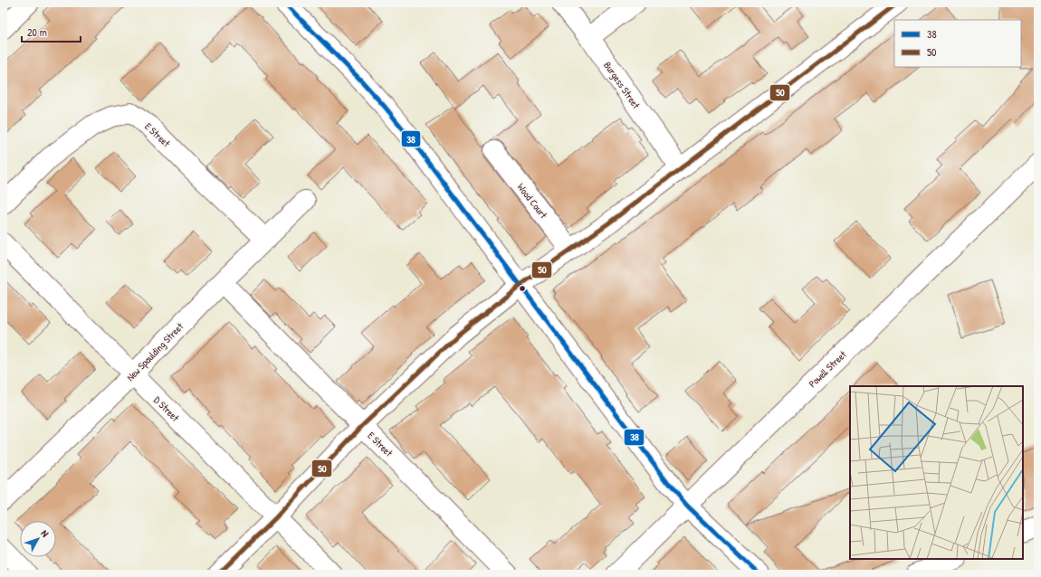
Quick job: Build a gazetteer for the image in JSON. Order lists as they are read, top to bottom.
{
  "streets": {
    "street": [
      "Burgess Street",
      "E Street",
      "Wood Court",
      "New Spaulding Street",
      "Powell Street",
      "D Street"
    ]
  },
  "crossings": [
    ["E Street", "New Spaulding Street"],
    ["New Spaulding Street", "D Street"]
  ],
  "lines": ["transit line 38", "transit line 50"],
  "legend": ["38", "50"],
  "scale_bar": "20 m",
  "north": "top right"
}
